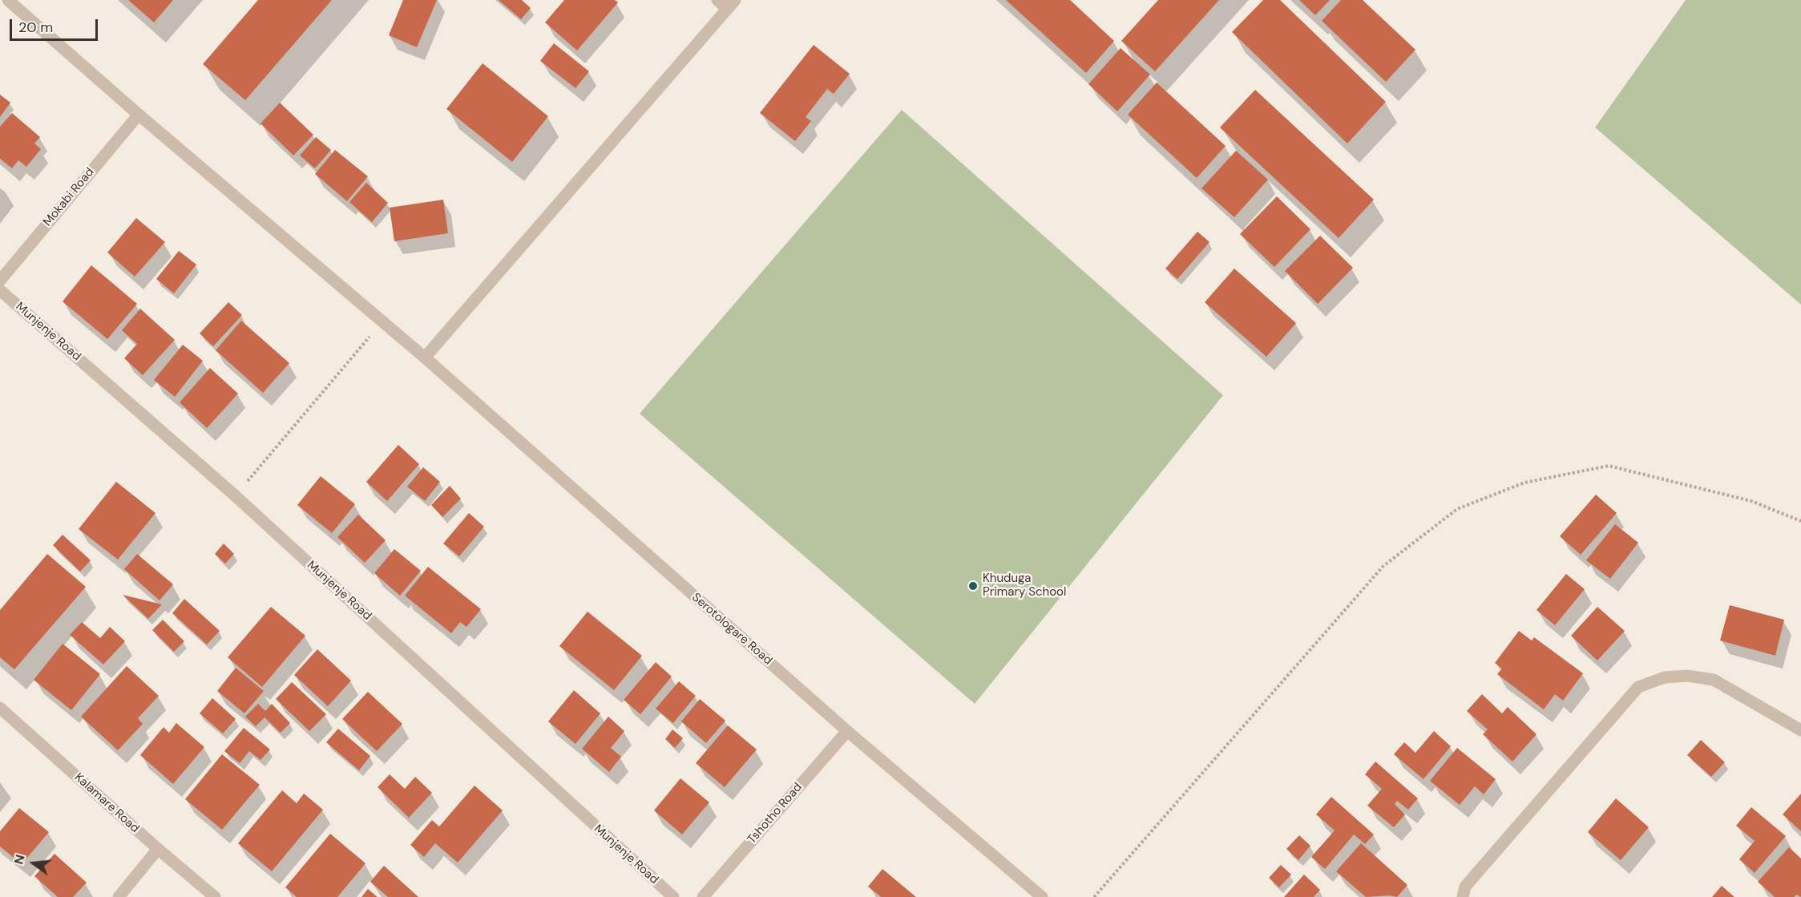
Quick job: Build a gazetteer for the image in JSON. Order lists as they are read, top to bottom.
{
  "streets": {
    "street": [
      "Mokabi Road",
      "Munjenje Road",
      "Serotologare Road",
      "Kalamare Road",
      "Tshotho Road"
    ]
  },
  "crossings": [
    ["Mokabi Road", "Serotologare Road"],
    ["Serotologare Road", "Tshotho Road"]
  ],
  "places": ["Khuduga Primary School"],
  "scale_bar": "20 m",
  "north": "left"
}
